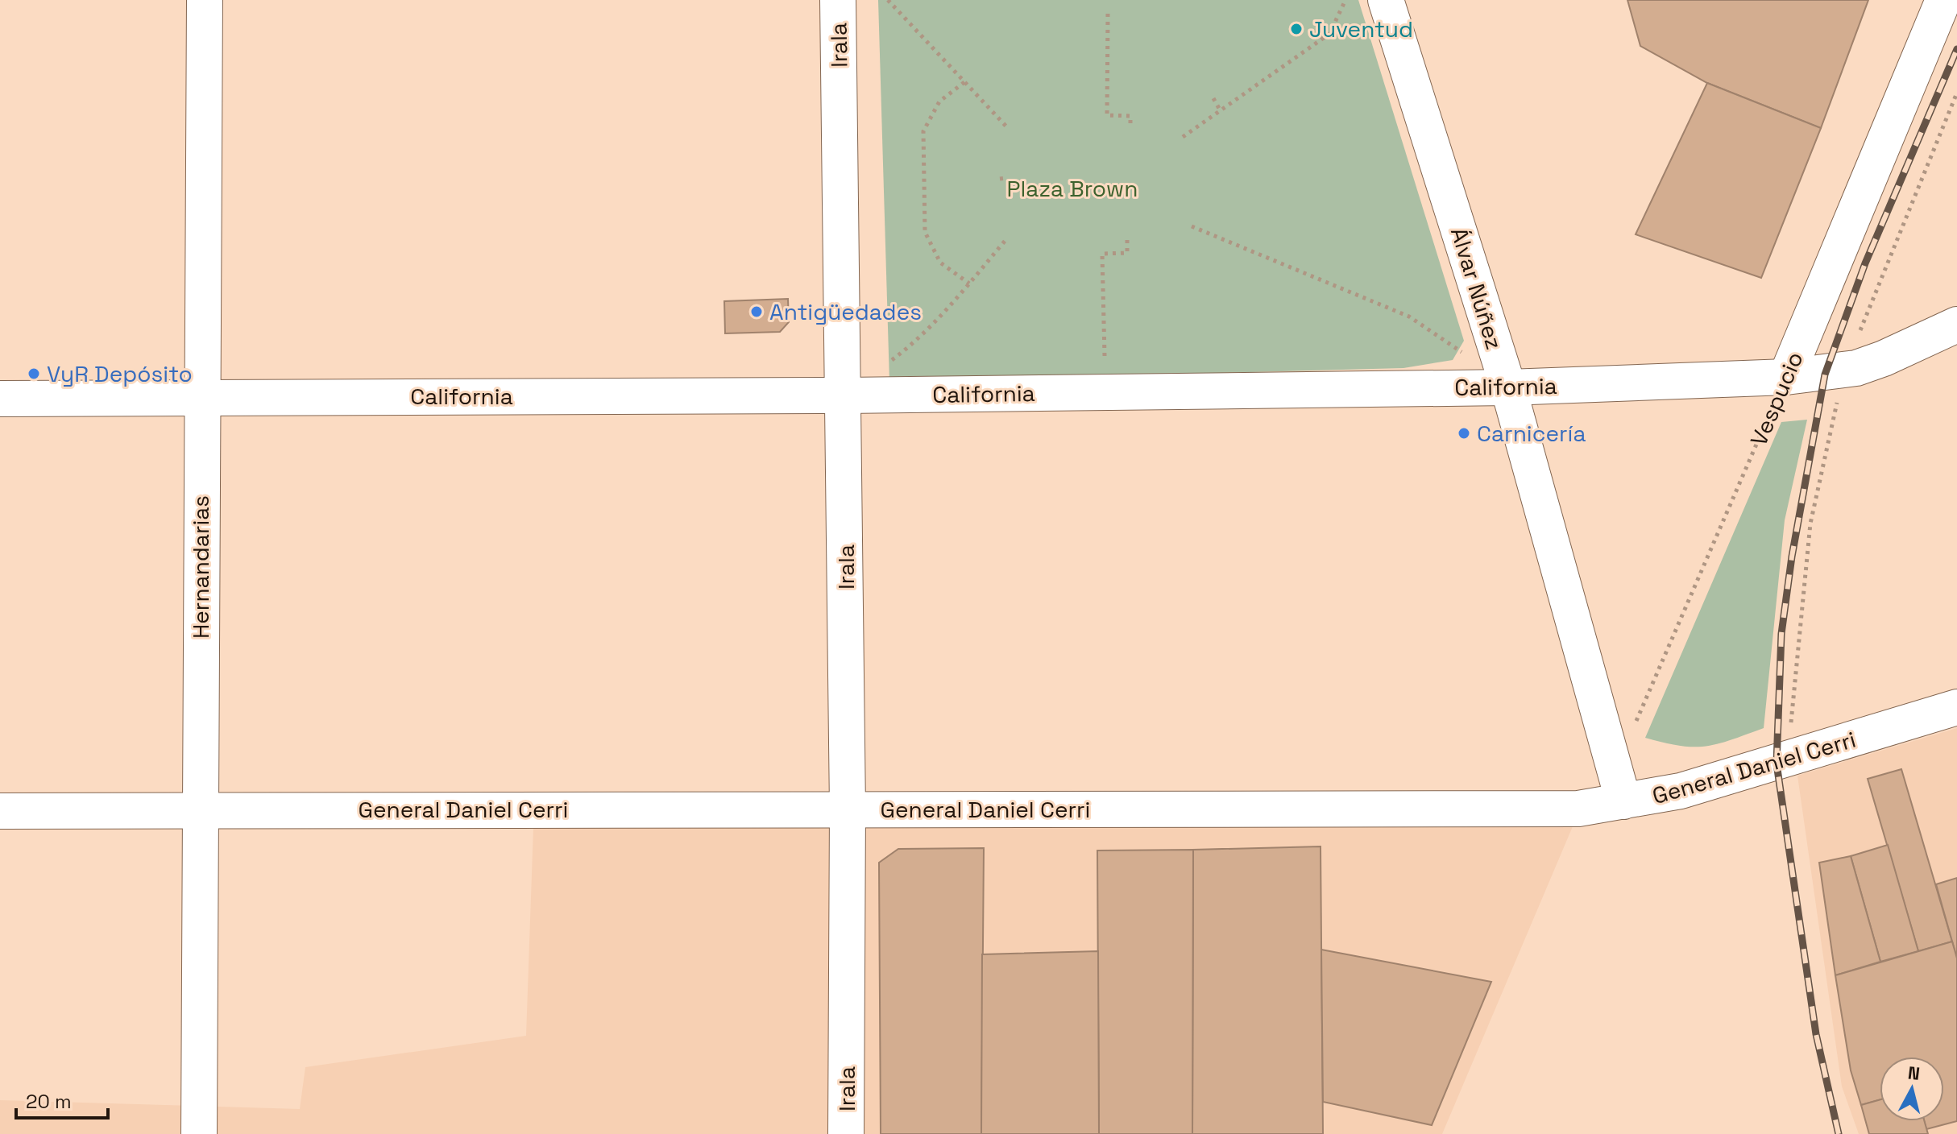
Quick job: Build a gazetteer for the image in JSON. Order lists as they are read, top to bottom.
{
  "streets": {
    "street": [
      "Irala",
      "Álvar Núñez",
      "California",
      "Vespucio",
      "Hernandarias",
      "General Daniel Cerri"
    ]
  },
  "crossings": [
    ["Irala", "California"],
    ["Irala", "General Daniel Cerri"],
    ["Álvar Núñez", "California"],
    ["Álvar Núñez", "General Daniel Cerri"],
    ["California", "Vespucio"],
    ["California", "Hernandarias"],
    ["Hernandarias", "General Daniel Cerri"]
  ],
  "parks": ["Plaza Brown"],
  "places": [
    "Juventud",
    "Antigüedades",
    "VyR Depósito",
    "Carnicería"
  ],
  "scale_bar": "20 m",
  "north": "top"
}
